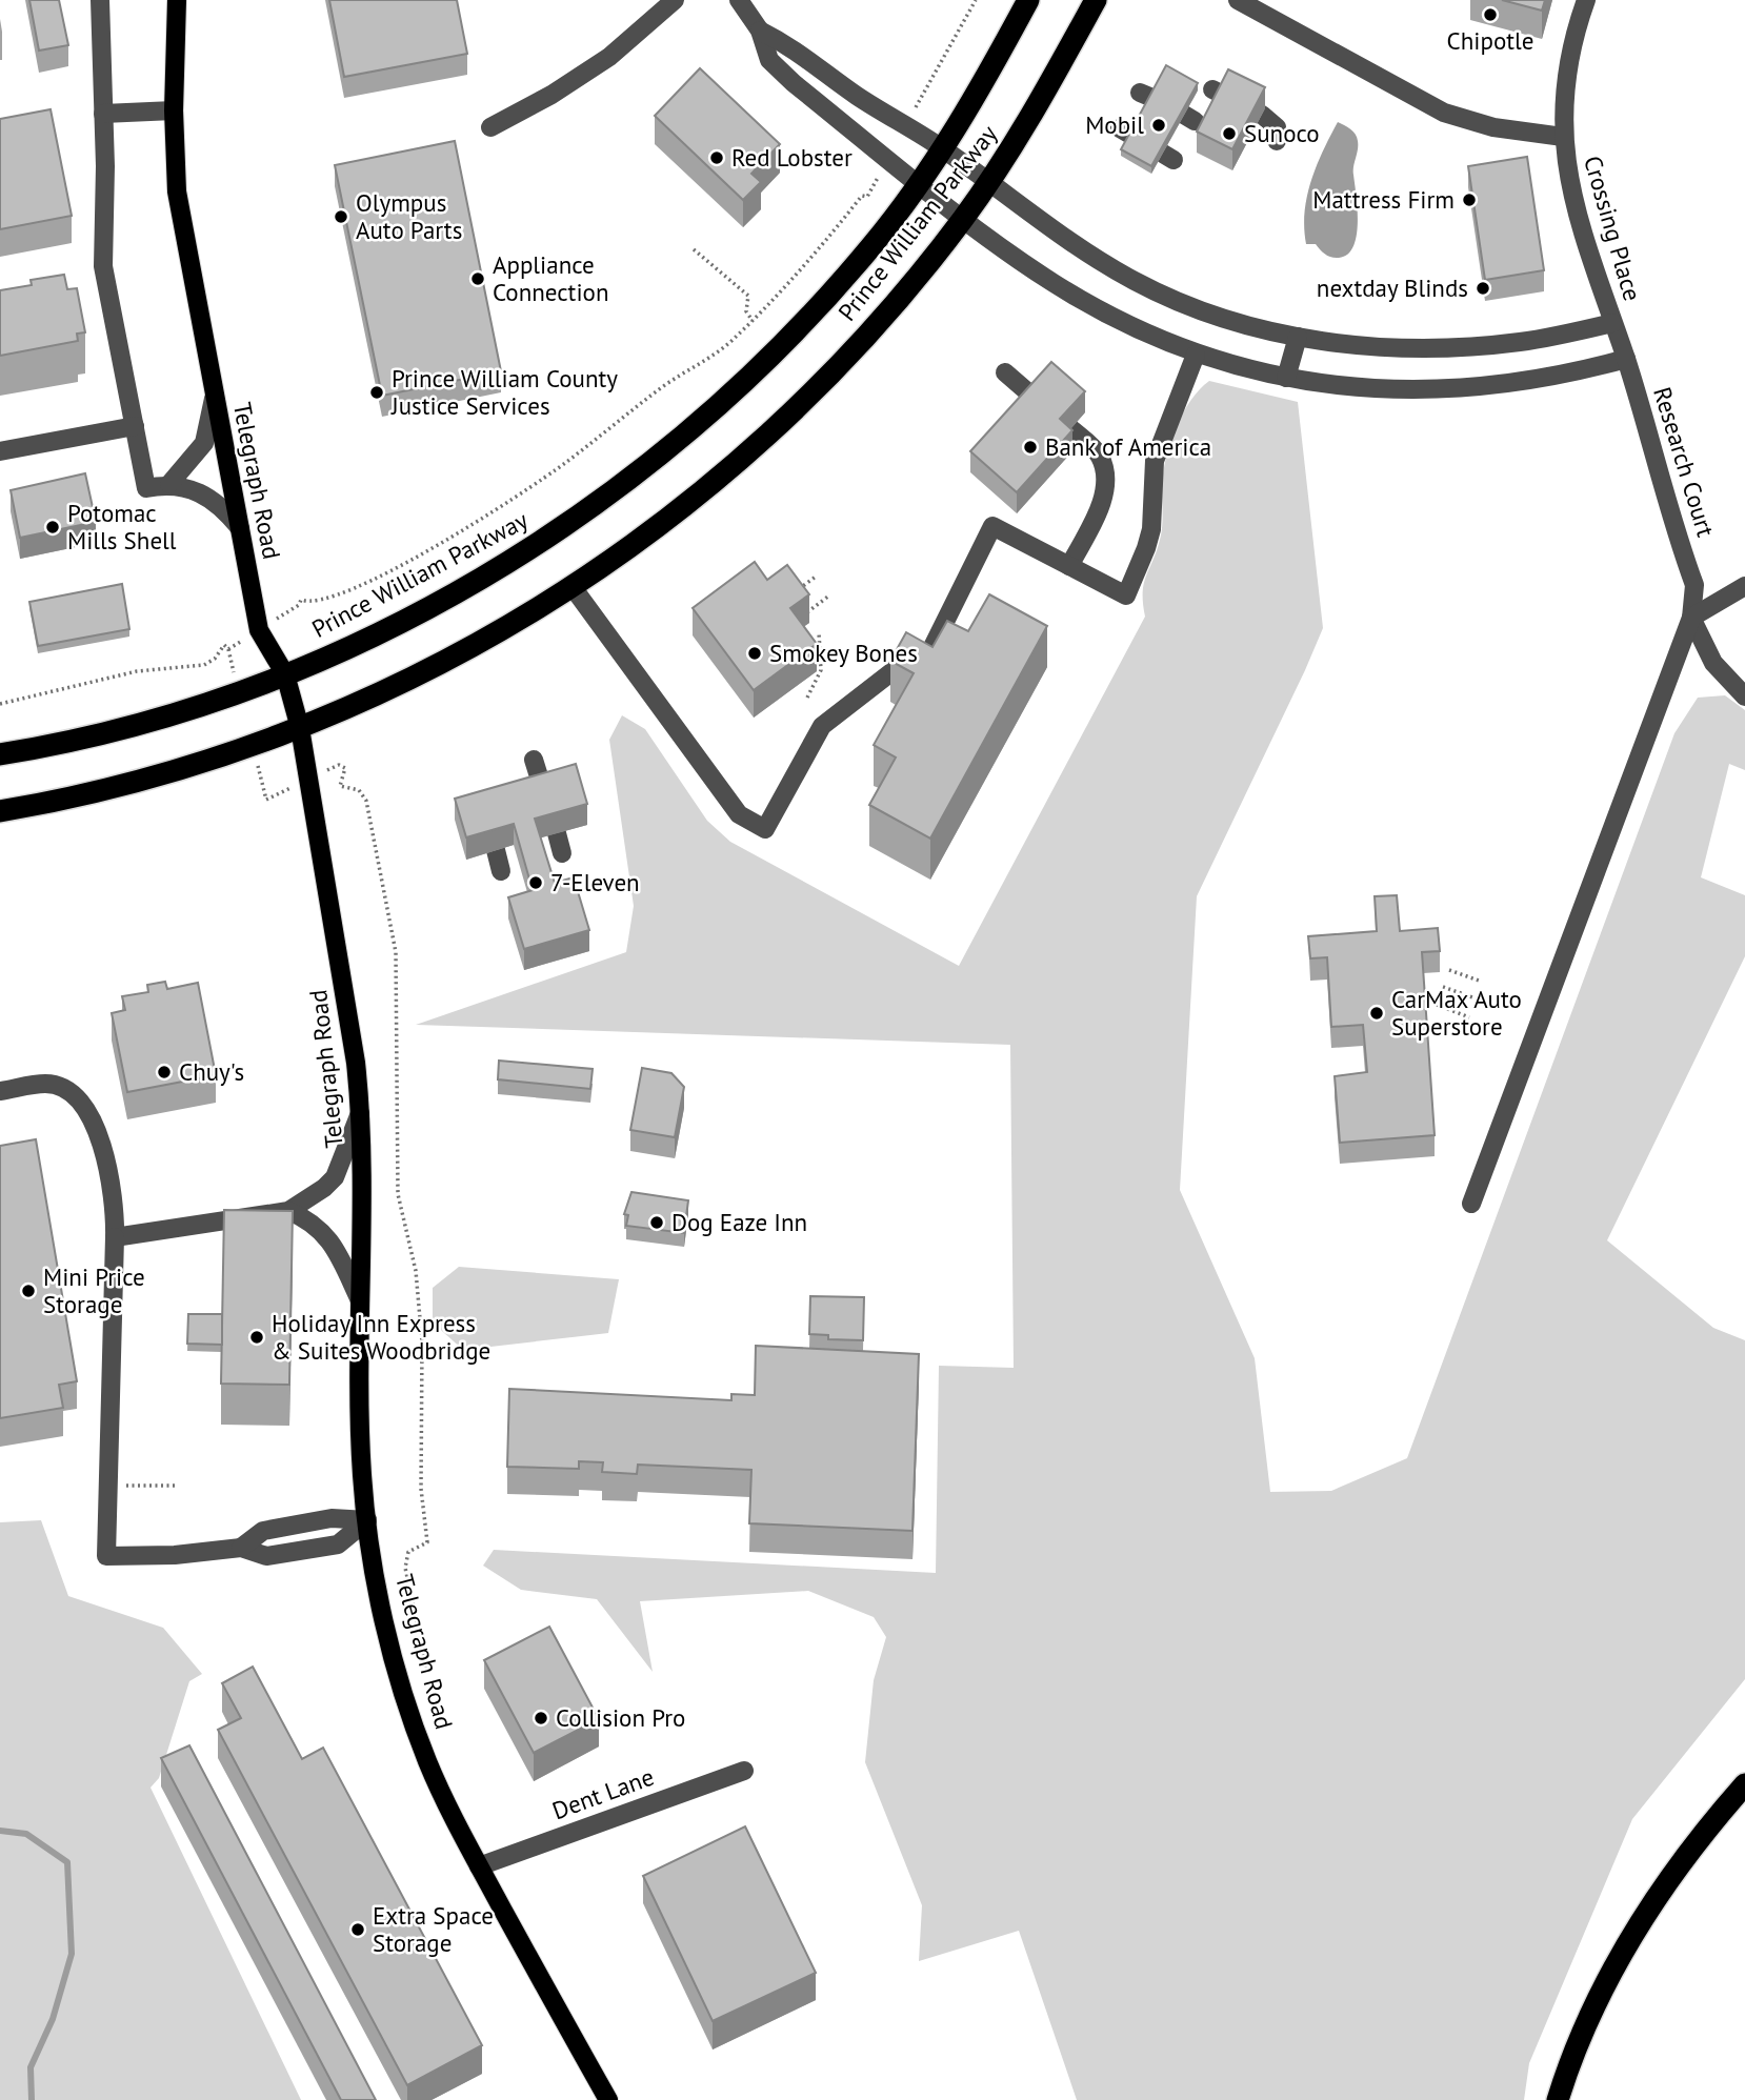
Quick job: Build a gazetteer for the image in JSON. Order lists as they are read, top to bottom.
{
  "streets": {
    "highway": ["Prince William Parkway"],
    "main road": ["Telegraph Road"],
    "street": ["Crossing Place", "Research Court", "Dent Lane"]
  },
  "crossings": [
    ["Prince William Parkway", "Crossing Place"],
    ["Prince William Parkway", "Telegraph Road"],
    ["Crossing Place", "Research Court"],
    ["Telegraph Road", "Dent Lane"]
  ],
  "places": [
    "Chipotle",
    "Mobil",
    "Sunoco",
    "Red Lobster",
    "Mattress Firm",
    "Olympus Auto Parts",
    "Appliance Connection",
    "nextday Blinds",
    "Prince William County Justice Services",
    "Bank of America",
    "Potomac Mills Shell",
    "Smokey Bones",
    "7-Eleven",
    "CarMax Auto Superstore",
    "Chuy's",
    "Dog Eaze Inn",
    "Mini Price Storage",
    "Holiday Inn Express & Suites Woodbridge",
    "Collision Pro",
    "Extra Space Storage"
  ]
}
